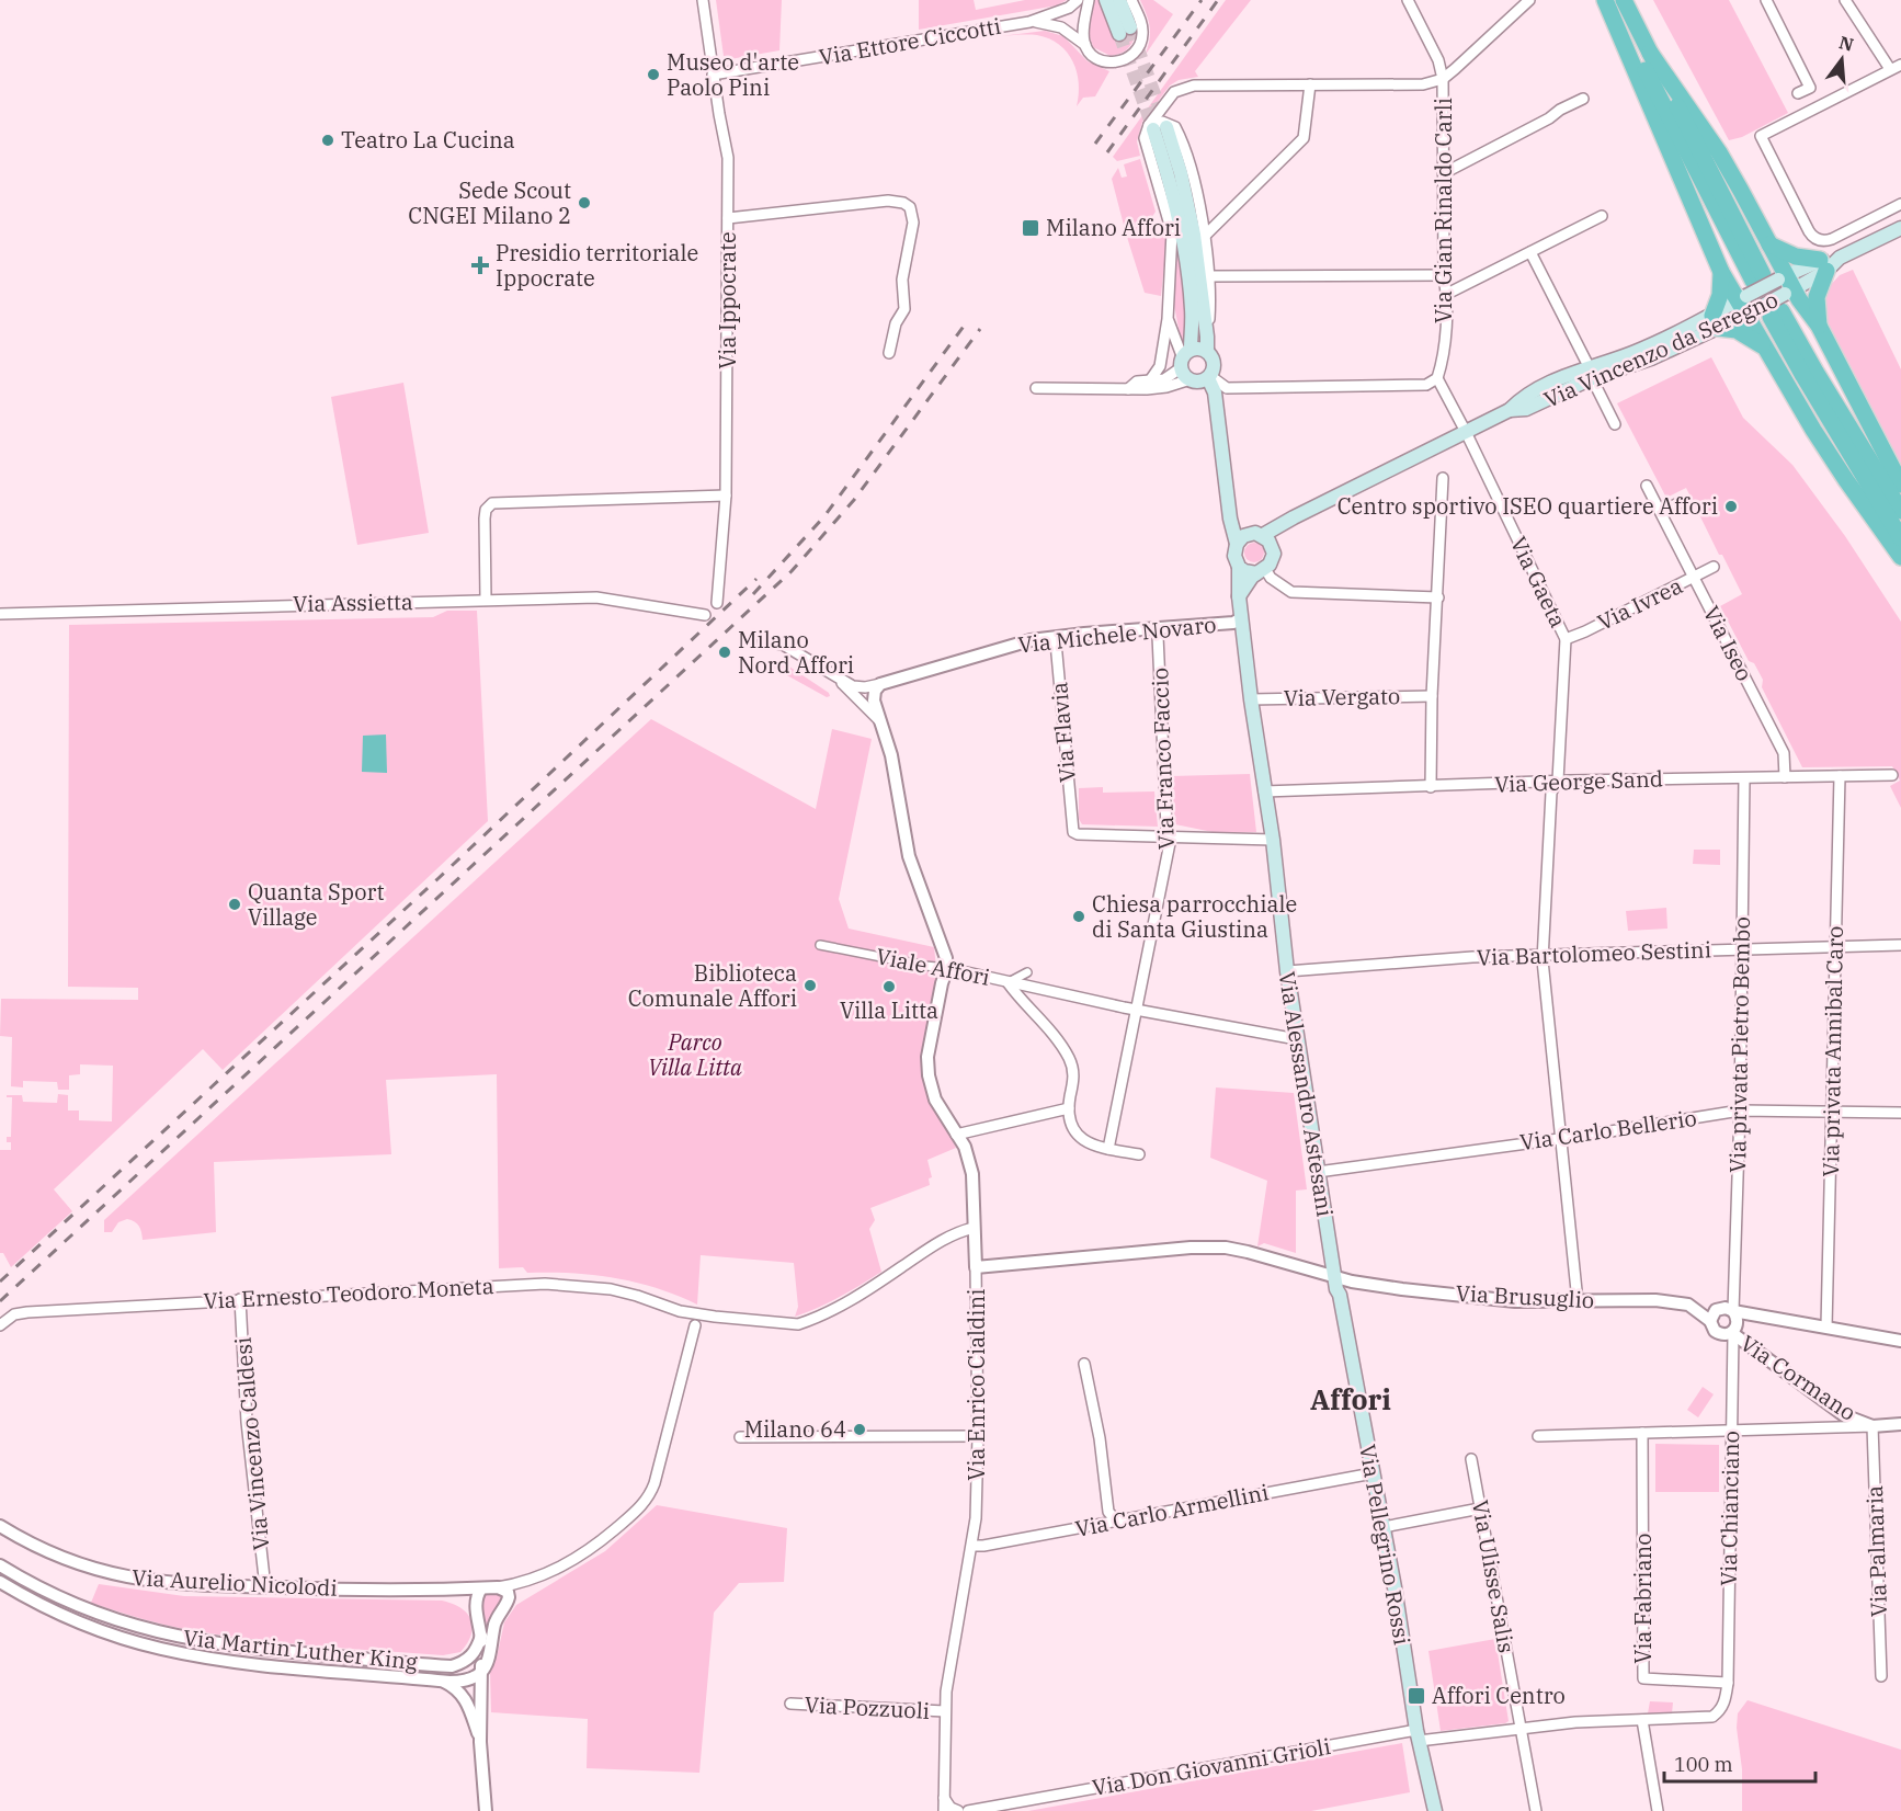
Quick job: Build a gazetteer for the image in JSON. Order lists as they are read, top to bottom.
{
  "streets": {
    "main road": ["Via Vincenzo da Seregno", "Via Alessandro Astesani", "Via Pellegrino Rossi"],
    "street": [
      "Via Ettore Ciccotti",
      "Via Gian Rinaldo Carli",
      "Via Ippocrate",
      "Via Gaeta",
      "Via Assietta",
      "Via Ivrea",
      "Via Michele Novaro",
      "Via Iseo",
      "Via Vergato",
      "Via Flavia",
      "Via Franco Faccio",
      "Via George Sand",
      "Via Bartolomeo Sestini",
      "Viale Affori",
      "Via privata Pietro Bembo",
      "Via privata Annibal Caro",
      "Via Carlo Bellerio",
      "Via Ernesto Teodoro Moneta",
      "Via Brusuglio",
      "Via Cormano",
      "Via Enrico Cialdini",
      "Via Vincenzo Caldesi",
      "Via Chianciano",
      "Via Carlo Armellini",
      "Via Palmaria",
      "Via Ulisse Salis",
      "Via Aurelio Nicolodi",
      "Via Fabriano",
      "Via Martin Luther King",
      "Via Pozzuoli",
      "Via Don Giovanni Grioli"
    ]
  },
  "crossings": [
    ["Via Ettore Ciccotti", "Via Ippocrate"],
    ["Via Vincenzo da Seregno", "Via Gaeta"],
    ["Via Vincenzo da Seregno", "Via Alessandro Astesani"],
    ["Via Gaeta", "Via Ivrea"],
    ["Via Gaeta", "Via George Sand"],
    ["Via Gaeta", "Via Bartolomeo Sestini"],
    ["Via Gaeta", "Via Carlo Bellerio"],
    ["Via Gaeta", "Via Brusuglio"],
    ["Via Ivrea", "Via Iseo"],
    ["Via Michele Novaro", "Via Flavia"],
    ["Via Michele Novaro", "Via Franco Faccio"],
    ["Via Michele Novaro", "Via Alessandro Astesani"],
    ["Via Iseo", "Via George Sand"],
    ["Via Vergato", "Via Alessandro Astesani"],
    ["Via Flavia", "Via Franco Faccio"],
    ["Via George Sand", "Via privata Pietro Bembo"],
    ["Via George Sand", "Via privata Annibal Caro"],
    ["Via George Sand", "Via Alessandro Astesani"],
    ["Via Bartolomeo Sestini", "Via privata Pietro Bembo"],
    ["Via Bartolomeo Sestini", "Via privata Annibal Caro"],
    ["Via Bartolomeo Sestini", "Via Alessandro Astesani"],
    ["Viale Affori", "Via Enrico Cialdini"],
    ["Via privata Pietro Bembo", "Via Carlo Bellerio"],
    ["Via privata Pietro Bembo", "Via Brusuglio"],
    ["Via privata Pietro Bembo", "Via Cormano"],
    ["Via privata Pietro Bembo", "Via Chianciano"],
    ["Via privata Annibal Caro", "Via Carlo Bellerio"],
    ["Via Alessandro Astesani", "Via Carlo Bellerio"],
    ["Via Alessandro Astesani", "Via Brusuglio"],
    ["Via Alessandro Astesani", "Via Pellegrino Rossi"],
    ["Via Ernesto Teodoro Moneta", "Via Enrico Cialdini"],
    ["Via Ernesto Teodoro Moneta", "Via Vincenzo Caldesi"],
    ["Via Brusuglio", "Via Cormano"],
    ["Via Brusuglio", "Via Enrico Cialdini"],
    ["Via Brusuglio", "Via Chianciano"],
    ["Via Brusuglio", "Via Pellegrino Rossi"],
    ["Via Cormano", "Via Chianciano"],
    ["Via Cormano", "Via Palmaria"],
    ["Via Enrico Cialdini", "Via Carlo Armellini"],
    ["Via Enrico Cialdini", "Via Pozzuoli"],
    ["Via Vincenzo Caldesi", "Via Aurelio Nicolodi"],
    ["Via Chianciano", "Via Fabriano"],
    ["Via Chianciano", "Via Don Giovanni Grioli"],
    ["Via Carlo Armellini", "Via Pellegrino Rossi"],
    ["Via Pellegrino Rossi", "Via Don Giovanni Grioli"],
    ["Via Ulisse Salis", "Via Don Giovanni Grioli"]
  ],
  "districts": ["Affori"],
  "parks": ["Parco Villa Litta"],
  "places": {
    "other": [
      "Museo d'arte Paolo Pini",
      "Teatro La Cucina",
      "Sede Scout CNGEI Milano 2",
      "Centro sportivo ISEO quartiere Affori",
      "Milano Nord Affori",
      "Quanta Sport Village",
      "Chiesa parrocchiale di Santa Giustina",
      "Biblioteca Comunale Affori",
      "Villa Litta",
      "Milano 64"
    ],
    "transit": ["Milano Affori", "Affori Centro"],
    "health": ["Presidio territoriale Ippocrate"]
  },
  "scale_bar": "100 m",
  "north": "top"
}
